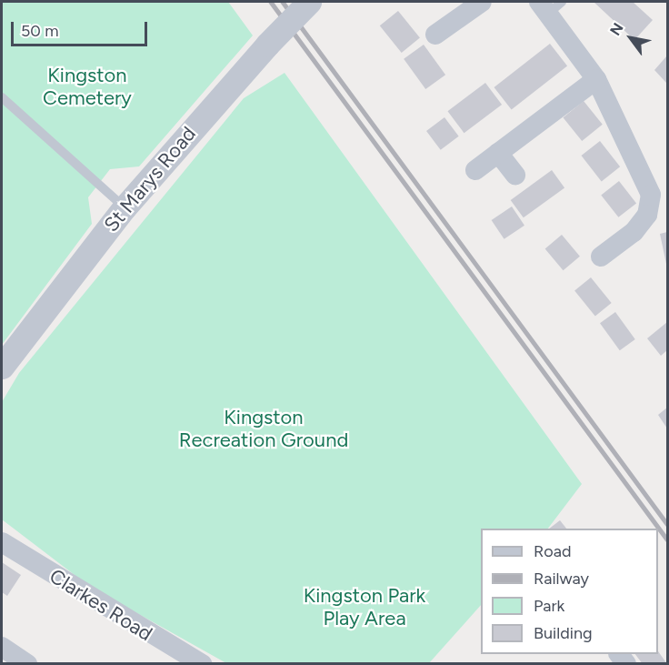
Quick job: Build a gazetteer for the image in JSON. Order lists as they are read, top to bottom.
{
  "streets": {
    "street": ["St Marys Road", "Clarkes Road"]
  },
  "parks": ["Kingston Cemetery", "Kingston Recreation Ground", "Kingston Park Play Area"],
  "legend": [
    "Road",
    "Railway",
    "Park",
    "Building"
  ],
  "scale_bar": "50 m",
  "north": "top left"
}
